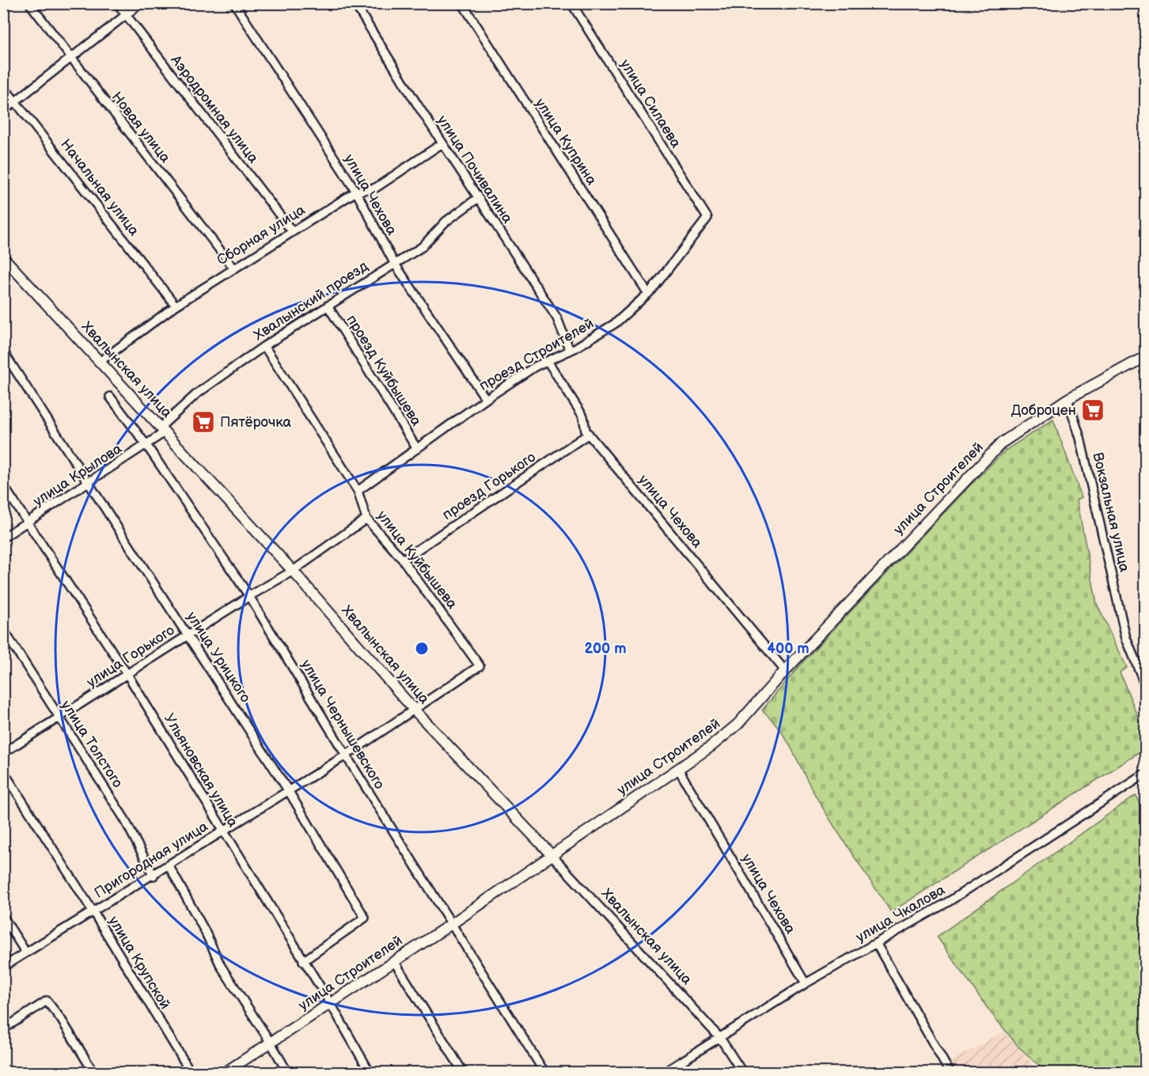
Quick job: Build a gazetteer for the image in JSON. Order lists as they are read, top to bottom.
{
  "streets": {
    "street": [
      "улица Силаева",
      "Аэродромная улица",
      "Новая улица",
      "улица Куприна",
      "улица Почивалина",
      "Начальная улица",
      "улица Чехова",
      "Сборная улица",
      "Хвалынский проезд",
      "проезд Строителей",
      "Хвалынская улица",
      "проезд Куйбышева",
      "улица Крылова",
      "проезд Горького",
      "улица Строителей",
      "Вокзальная улица",
      "улица Куйбышева",
      "улица Горького",
      "улица Урицкого",
      "улица Чернышевского",
      "улица Толстого",
      "Ульяновская улица",
      "Пригородная улица",
      "улица Чкалова",
      "улица Крупской"
    ]
  },
  "crossings": [
    ["улица Силаева", "проезд Строителей"],
    ["Аэродромная улица", "Сборная улица"],
    ["Новая улица", "Сборная улица"],
    ["улица Куприна", "проезд Строителей"],
    ["улица Почивалина", "Сборная улица"],
    ["улица Почивалина", "Хвалынский проезд"],
    ["улица Почивалина", "проезд Строителей"],
    ["Начальная улица", "Сборная улица"],
    ["улица Чехова", "Сборная улица"],
    ["улица Чехова", "Хвалынский проезд"],
    ["улица Чехова", "проезд Строителей"],
    ["улица Чехова", "проезд Горького"],
    ["улица Чехова", "улица Строителей"],
    ["улица Чехова", "улица Чкалова"],
    ["Сборная улица", "Хвалынская улица"],
    ["Хвалынский проезд", "Хвалынская улица"],
    ["Хвалынский проезд", "проезд Куйбышева"],
    ["Хвалынский проезд", "улица Крылова"],
    ["Хвалынский проезд", "улица Куйбышева"],
    ["проезд Строителей", "проезд Куйбышева"],
    ["проезд Строителей", "улица Куйбышева"],
    ["Хвалынская улица", "улица Крылова"],
    ["Хвалынская улица", "улица Строителей"],
    ["Хвалынская улица", "улица Горького"],
    ["Хвалынская улица", "Пригородная улица"],
    ["Хвалынская улица", "улица Чкалова"],
    ["улица Крылова", "улица Урицкого"],
    ["улица Крылова", "улица Чернышевского"],
    ["улица Крылова", "Ульяновская улица"],
    ["проезд Горького", "улица Куйбышева"],
    ["улица Строителей", "Вокзальная улица"],
    ["улица Строителей", "улица Чернышевского"],
    ["улица Строителей", "Ульяновская улица"],
    ["улица Куйбышева", "улица Горького"],
    ["улица Куйбышева", "Пригородная улица"],
    ["улица Горького", "улица Урицкого"],
    ["улица Горького", "улица Чернышевского"],
    ["улица Горького", "улица Толстого"],
    ["улица Горького", "Ульяновская улица"],
    ["улица Урицкого", "Ульяновская улица"],
    ["улица Урицкого", "Пригородная улица"],
    ["улица Чернышевского", "Пригородная улица"],
    ["улица Толстого", "Пригородная улица"],
    ["Ульяновская улица", "Пригородная улица"],
    ["Пригородная улица", "улица Крупской"]
  ],
  "places": {
    "supermarket": ["Доброцен", "Пятёрочка"]
  },
  "rings": ["200 m", "400 m"]
}
